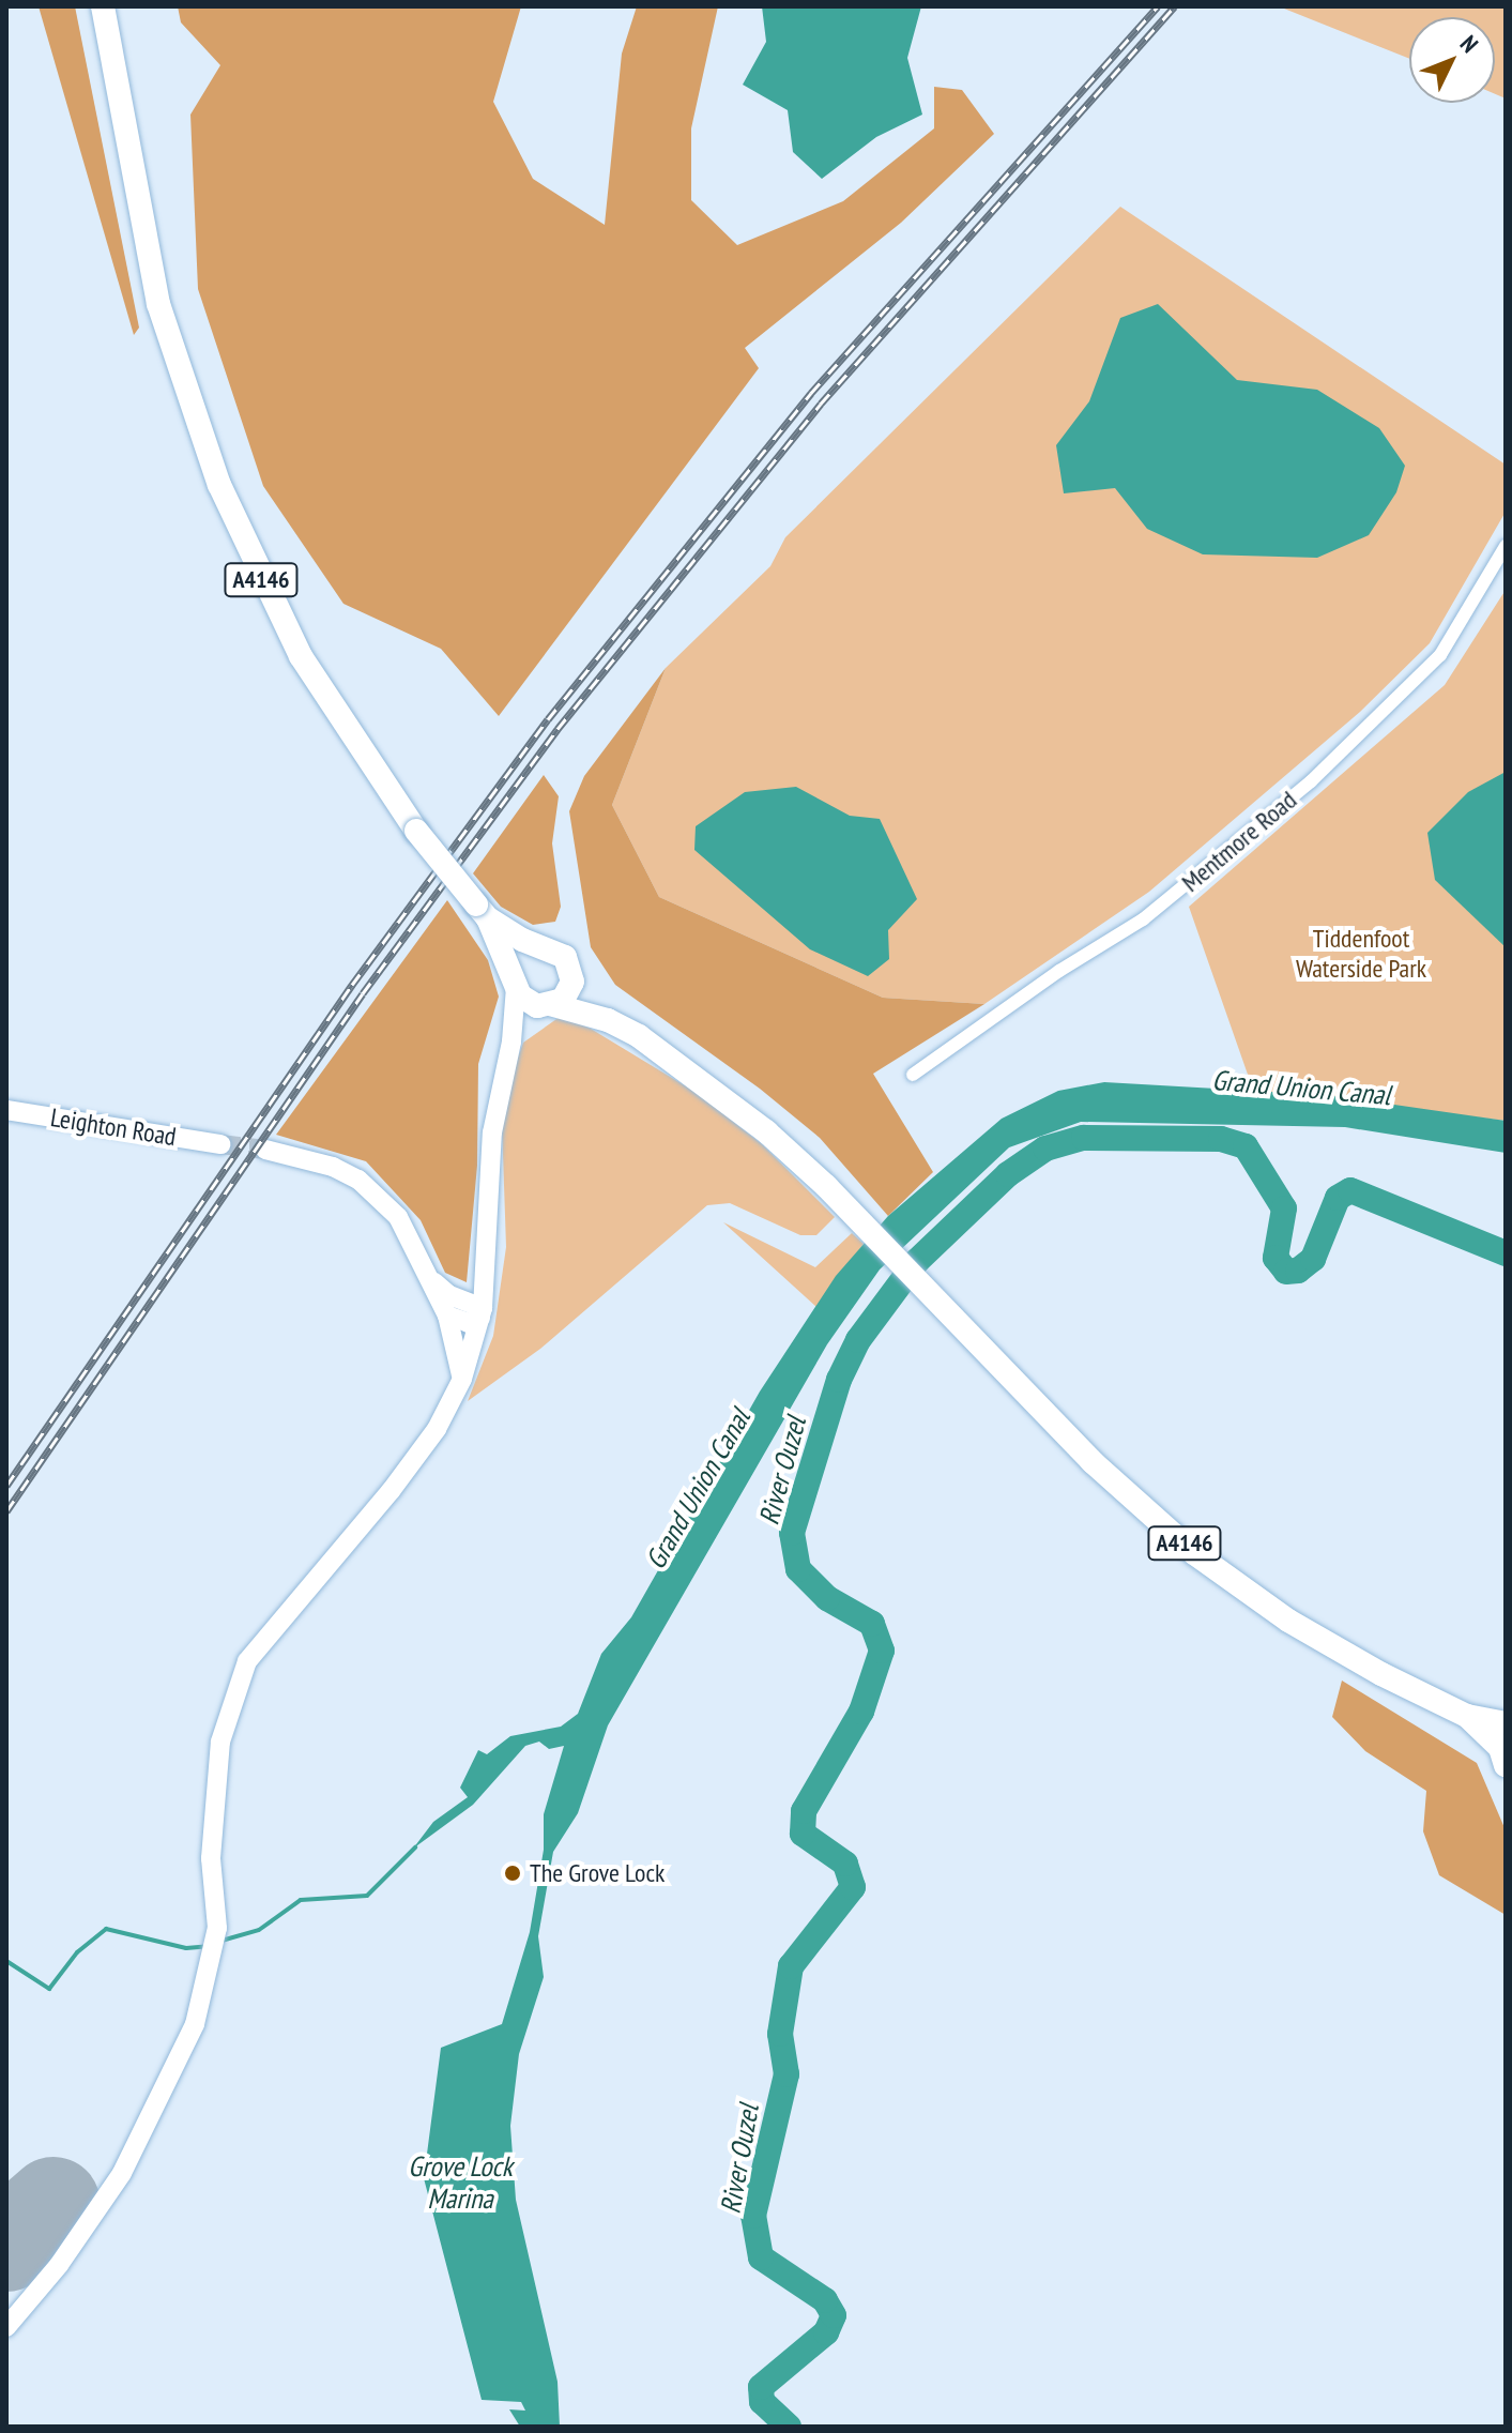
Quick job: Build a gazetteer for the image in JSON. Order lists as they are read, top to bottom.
{
  "streets": {
    "highway": ["A4146"],
    "main road": ["Leighton Road"],
    "street": ["Mentmore Road"]
  },
  "water": ["Grand Union Canal", "River Ouzel", "Grove Lock Marina"],
  "parks": ["Tiddenfoot Waterside Park"],
  "places": ["The Grove Lock"],
  "north": "top right"
}
